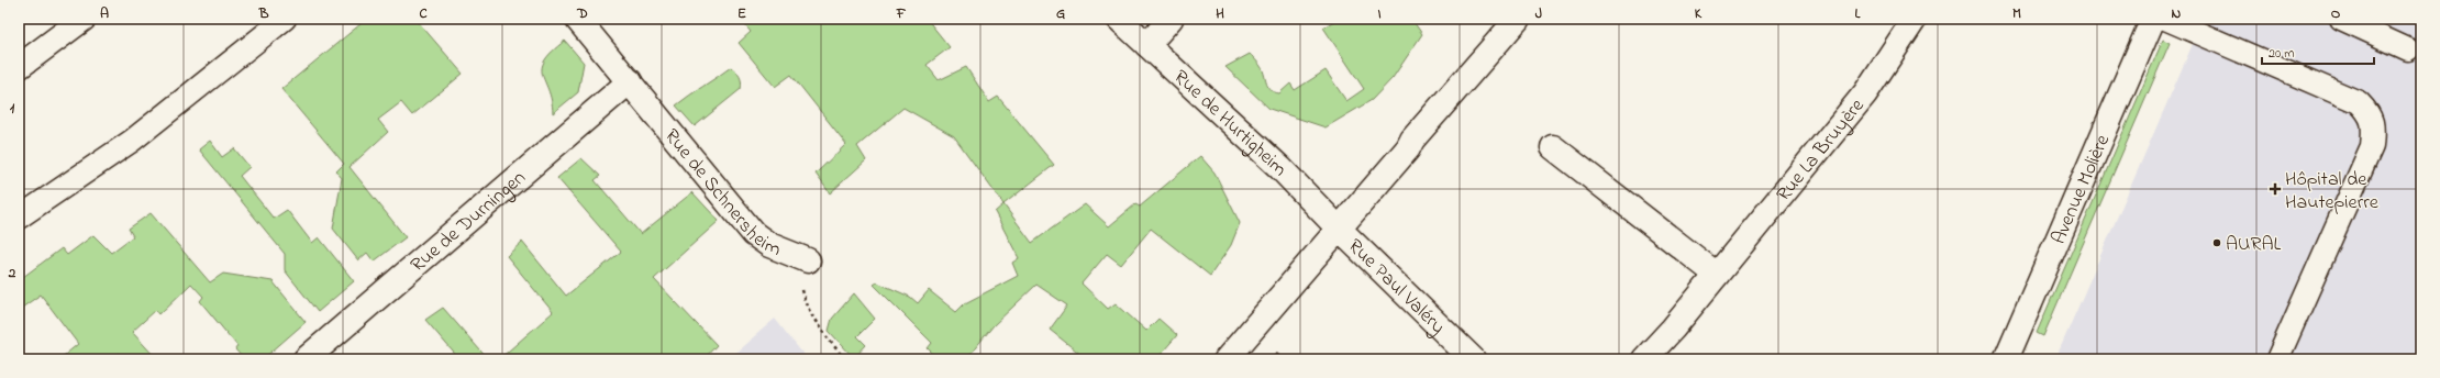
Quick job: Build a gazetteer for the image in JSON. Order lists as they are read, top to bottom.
{
  "streets": {
    "street": [
      "Rue de Hurtigheim",
      "Rue La Bruyère",
      "Rue de Schnersheim",
      "Avenue Molière",
      "Rue de Durningen",
      "Rue Paul Valéry"
    ]
  },
  "crossings": [
    ["Rue de Hurtigheim", "Rue Paul Valéry"],
    ["Rue de Schnersheim", "Rue de Durningen"]
  ],
  "places": {
    "health": ["Hôpital de Hautepierre"],
    "other": ["AURAL"]
  },
  "scale_bar": "20 m",
  "grid": {
    "columns": [
      "A",
      "B",
      "C",
      "D",
      "E",
      "F",
      "G",
      "H",
      "I",
      "J",
      "K",
      "L",
      "M",
      "N",
      "O"
    ],
    "rows": ["1", "2"]
  }
}
